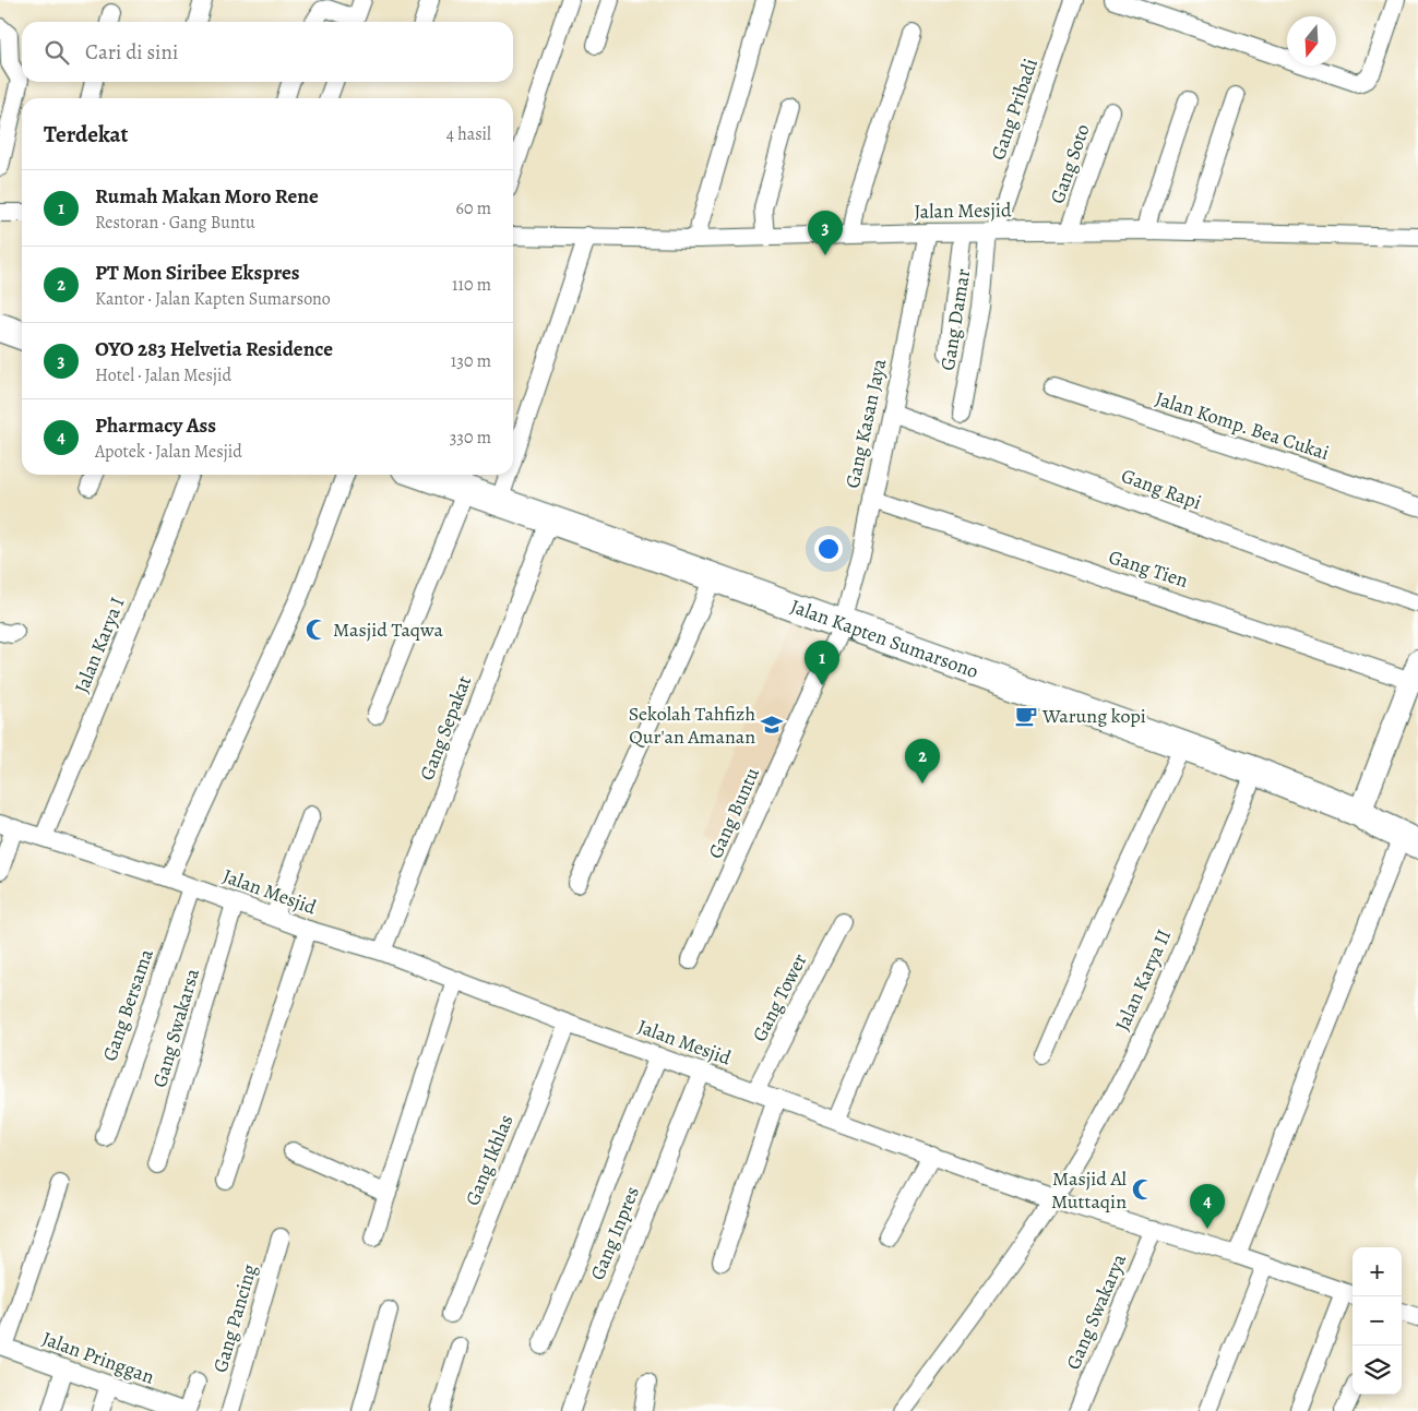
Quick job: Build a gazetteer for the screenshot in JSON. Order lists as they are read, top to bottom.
{
  "streets": {
    "highway": ["Jalan Kapten Sumarsono"],
    "street": [
      "Gang Pribadi",
      "Gang Soto",
      "Jalan Mesjid",
      "Gang Damar",
      "Gang Kasan Jaya",
      "Jalan Komp. Bea Cukai",
      "Gang Rapi",
      "Gang Tien",
      "Jalan Karya I",
      "Gang Sepakat",
      "Gang Buntu",
      "Jalan Karya II",
      "Gang Tower",
      "Gang Bersama",
      "Gang Swakarsa",
      "Gang Ikhlas",
      "Gang Inpres",
      "Gang Swakarya",
      "Gang Pancing",
      "Jalan Pringgan"
    ]
  },
  "crossings": [
    ["Gang Pribadi", "Jalan Mesjid"],
    ["Gang Pribadi", "Gang Damar"],
    ["Gang Soto", "Jalan Mesjid"],
    ["Jalan Mesjid", "Gang Damar"],
    ["Jalan Mesjid", "Gang Kasan Jaya"],
    ["Jalan Mesjid", "Jalan Karya I"],
    ["Jalan Mesjid", "Gang Sepakat"],
    ["Jalan Mesjid", "Jalan Karya II"],
    ["Jalan Mesjid", "Gang Tower"],
    ["Jalan Mesjid", "Gang Bersama"],
    ["Jalan Mesjid", "Gang Swakarsa"],
    ["Jalan Mesjid", "Gang Ikhlas"],
    ["Jalan Mesjid", "Gang Inpres"],
    ["Jalan Mesjid", "Gang Swakarya"],
    ["Gang Kasan Jaya", "Gang Rapi"],
    ["Gang Kasan Jaya", "Gang Tien"],
    ["Gang Kasan Jaya", "Jalan Kapten Sumarsono"],
    ["Gang Kasan Jaya", "Gang Buntu"],
    ["Jalan Kapten Sumarsono", "Gang Sepakat"],
    ["Jalan Kapten Sumarsono", "Gang Buntu"],
    ["Jalan Kapten Sumarsono", "Jalan Karya II"]
  ],
  "places": {
    "mosque": ["Masjid Taqwa", "Masjid Al Muttaqin"],
    "cafe": ["Warung kopi"],
    "school or university": ["Sekolah Tahfizh Qur'an Amanan"]
  },
  "north": "bottom",
  "page": {
    "search": "Cari di sini",
    "heading": ["Terdekat", "4 hasil"],
    "list": [
      {
        "mark": "1",
        "name": "Rumah Makan Moro Rene",
        "note": "Restoran · Gang Buntu",
        "value": "60 m"
      },
      {
        "mark": "2",
        "name": "PT Mon Siribee Ekspres",
        "note": "Kantor · Jalan Kapten Sumarsono",
        "value": "110 m"
      },
      {
        "mark": "3",
        "name": "OYO 283 Helvetia Residence",
        "note": "Hotel · Jalan Mesjid",
        "value": "130 m"
      },
      {
        "mark": "4",
        "name": "Pharmacy Ass",
        "note": "Apotek · Jalan Mesjid",
        "value": "330 m"
      }
    ],
    "pins": [
      "3",
      "1",
      "2",
      "4"
    ],
    "map_buttons": ["+", "−"]
  }
}
